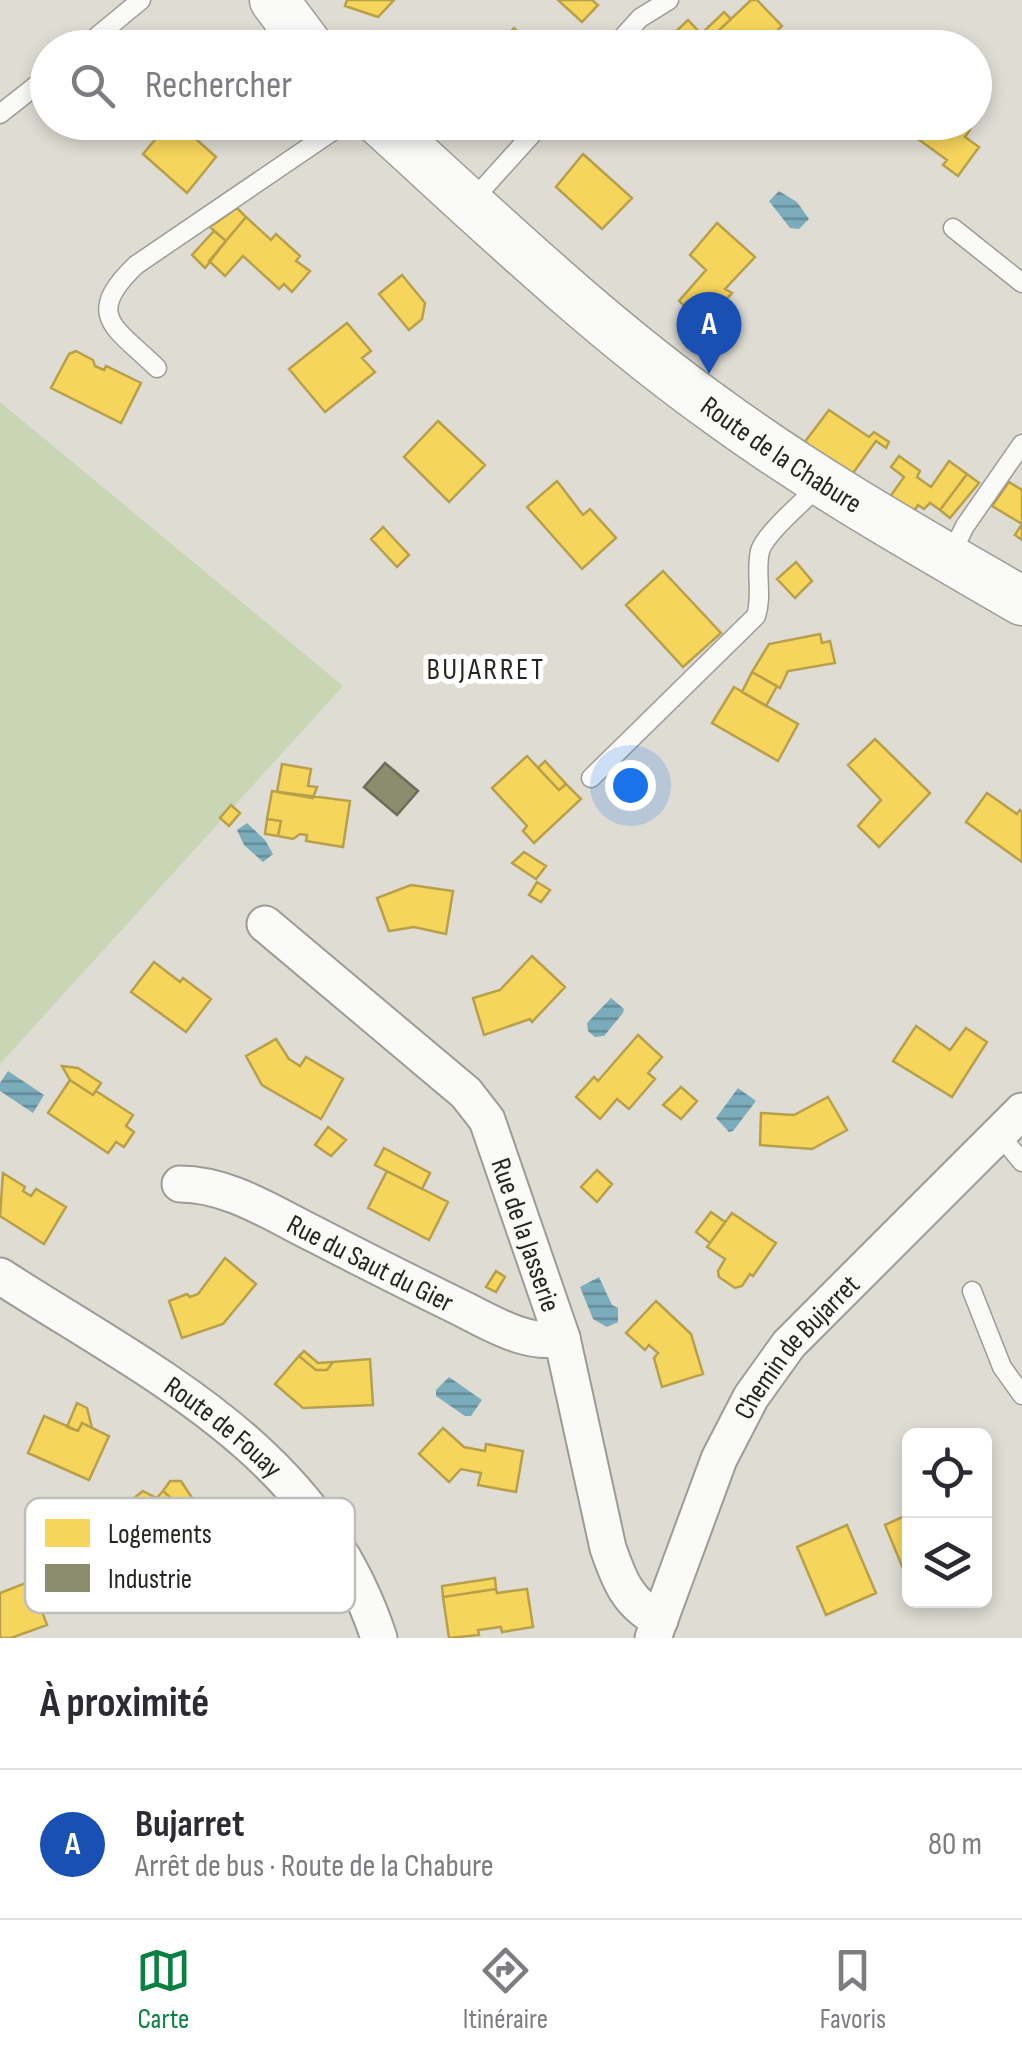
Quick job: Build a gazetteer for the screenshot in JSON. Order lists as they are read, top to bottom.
{
  "streets": {
    "main road": ["Route de la Chabure"],
    "street": [
      "Rue de la Jasserie",
      "Rue du Saut du Gier",
      "Chemin de Bujarret",
      "Route de Fouay"
    ]
  },
  "crossings": [
    ["Rue de la Jasserie", "Rue du Saut du Gier"],
    ["Rue de la Jasserie", "Chemin de Bujarret"]
  ],
  "districts": ["BUJARRET"],
  "legend": ["Logements", "Industrie"],
  "page": {
    "search": "Rechercher",
    "pins": "A",
    "heading": "À proximité",
    "list": [
      {
        "mark": "A",
        "name": "Bujarret",
        "note": "Arrêt de bus · Route de la Chabure",
        "value": "80 m"
      }
    ],
    "nav": ["Carte", "Itinéraire", "Favoris"]
  }
}
